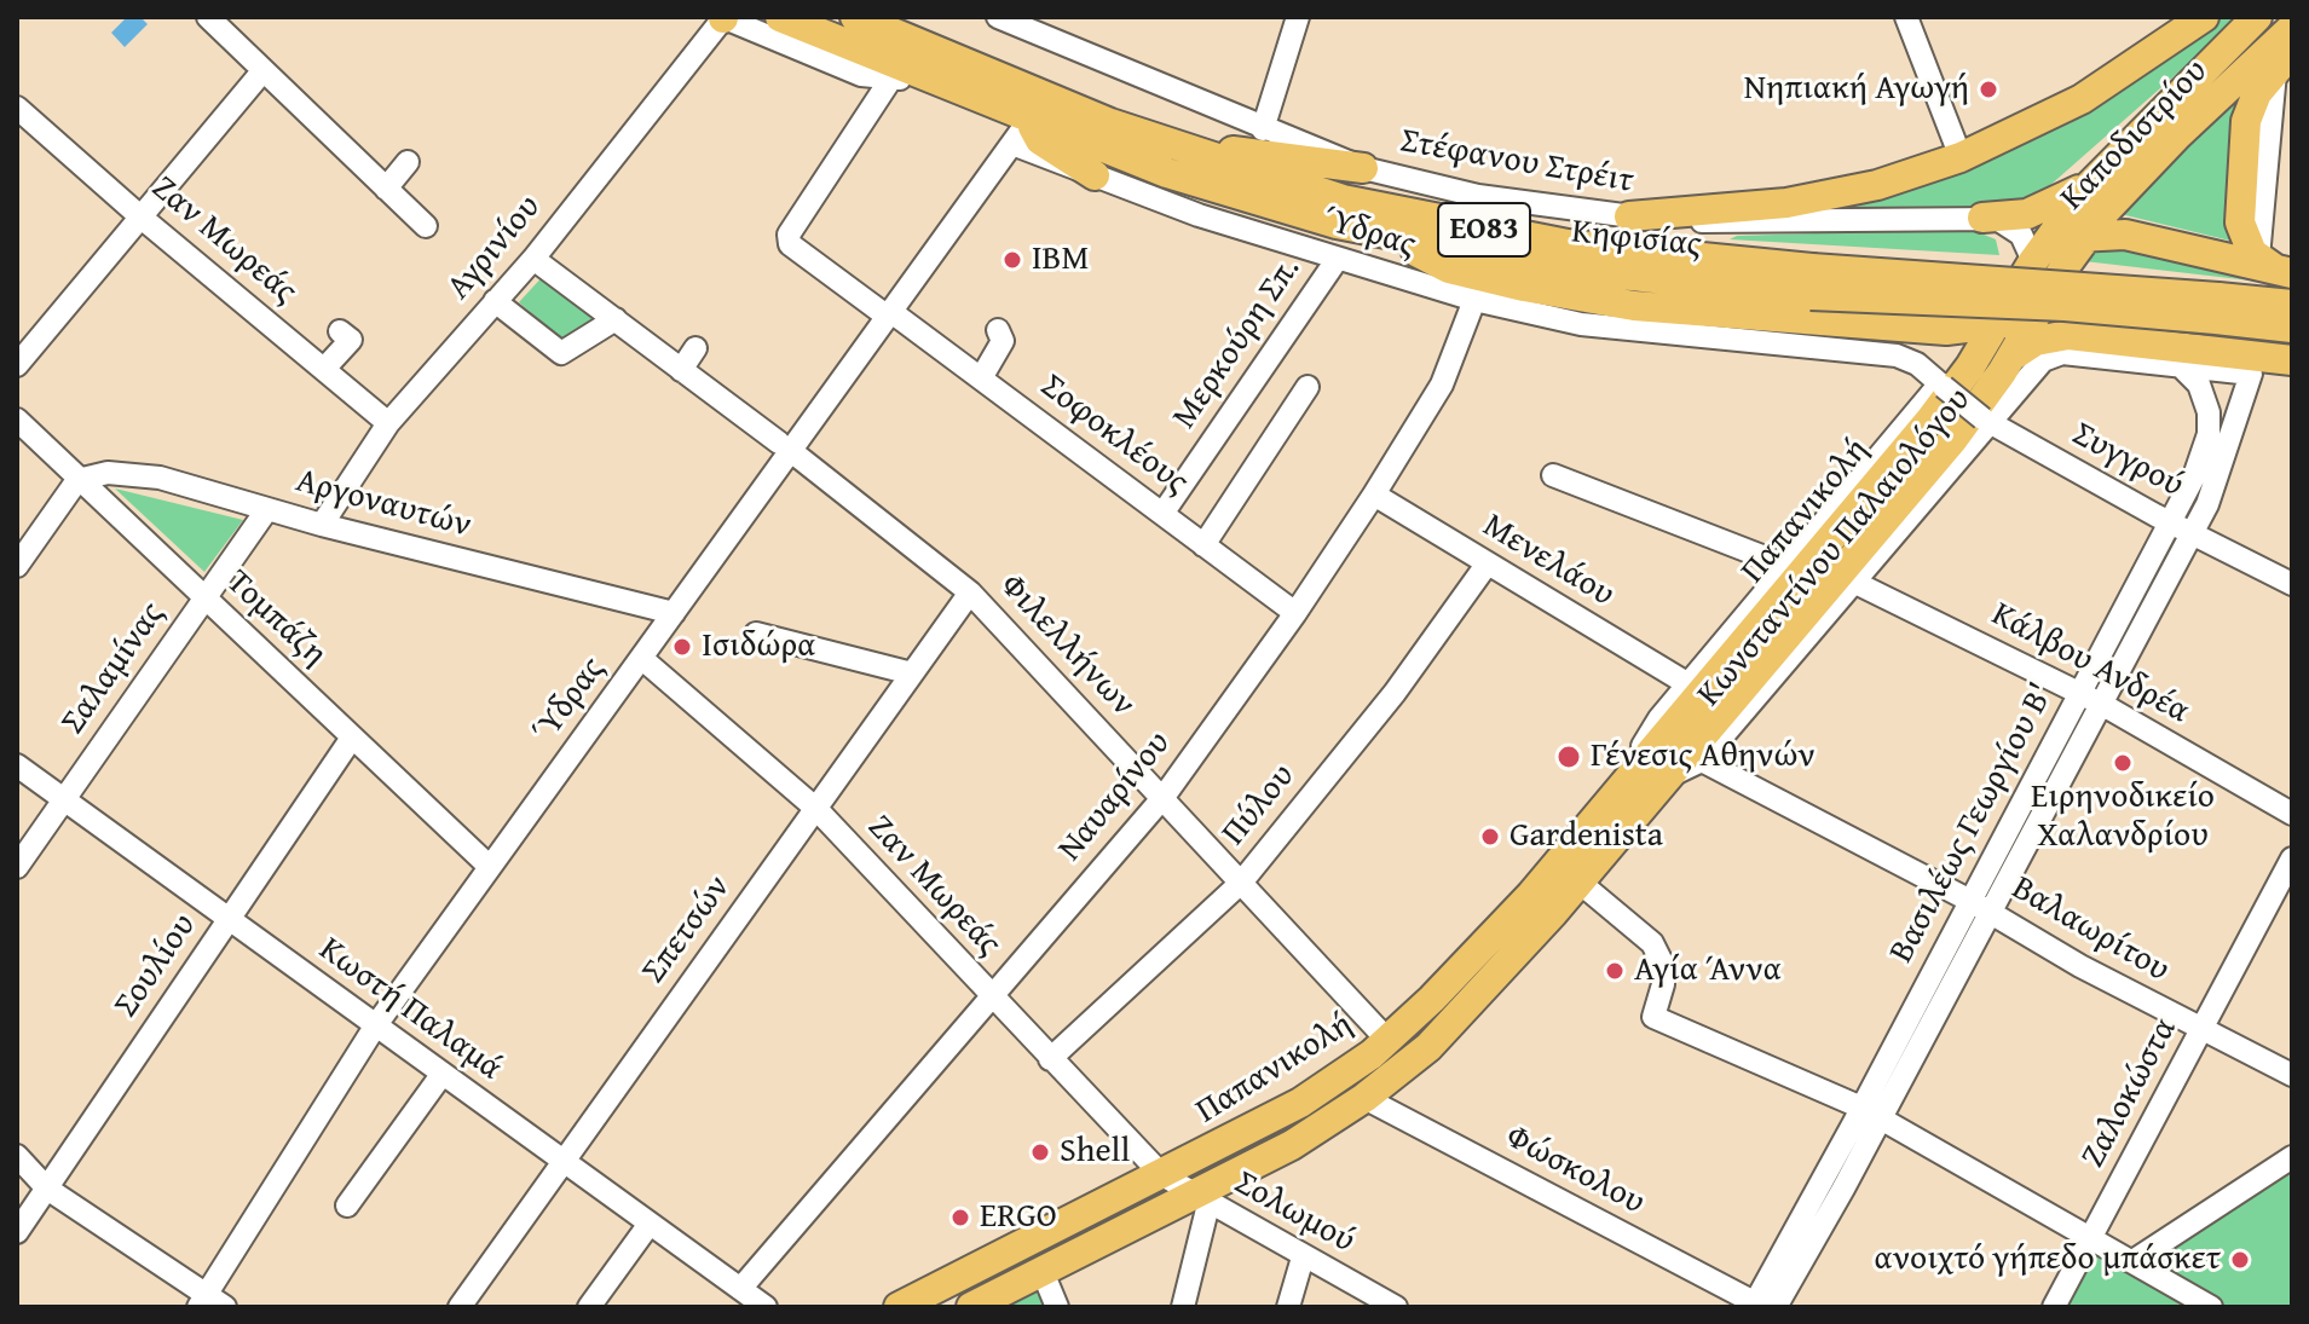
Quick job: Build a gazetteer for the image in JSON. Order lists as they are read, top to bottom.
{
  "streets": {
    "main road": [
      "Καποδιστρίου",
      "ΕΟ83",
      "Κηφισίας",
      "Παπανικολή",
      "Κωνσταντίνου Παλαιολόγου"
    ],
    "street": [
      "Στέφανου Στρέιτ",
      "Ύδρας",
      "Ζαν Μωρεάς",
      "Αγρινίου",
      "Μερκούρη Σπ.",
      "Σοφοκλέους",
      "Συγγρού",
      "Αργοναυτών",
      "Μενελάου",
      "Τομπάζη",
      "Φιλελλήνων",
      "Κάλβου Ανδρέα",
      "Σαλαμίνας",
      "Ναυαρίνου",
      "Πύλου",
      "Βασιλέως Γεωργίου Β'",
      "Σπετσών",
      "Βαλαωρίτου",
      "Σουλίου",
      "Κωστή Παλαμά",
      "Ζαλοκώστα",
      "Φώσκολου",
      "Σολωμού"
    ]
  },
  "crossings": [
    ["Καποδιστρίου", "Στέφανου Στρέιτ"],
    ["Καποδιστρίου", "Παπανικολή"],
    ["Καποδιστρίου", "Κωνσταντίνου Παλαιολόγου"],
    ["Στέφανου Στρέιτ", "Παπανικολή"],
    ["Ύδρας", "Κηφισίας"],
    ["Ύδρας", "Ζαν Μωρεάς"],
    ["Ύδρας", "Μερκούρη Σπ."],
    ["Ύδρας", "Σοφοκλέους"],
    ["Ύδρας", "Συγγρού"],
    ["Ύδρας", "Αργοναυτών"],
    ["Ύδρας", "Παπανικολή"],
    ["Ύδρας", "Τομπάζη"],
    ["Ύδρας", "Φιλελλήνων"],
    ["Ύδρας", "Ναυαρίνου"],
    ["Ύδρας", "Κωστή Παλαμά"],
    ["Ζαν Μωρεάς", "Αγρινίου"],
    ["Ζαν Μωρεάς", "Παπανικολή"],
    ["Ζαν Μωρεάς", "Ναυαρίνου"],
    ["Ζαν Μωρεάς", "Πύλου"],
    ["Ζαν Μωρεάς", "Σπετσών"],
    ["Ζαν Μωρεάς", "Σολωμού"],
    ["Αγρινίου", "Αργοναυτών"],
    ["Αγρινίου", "Φιλελλήνων"],
    ["Μερκούρη Σπ.", "Σοφοκλέους"],
    ["Σοφοκλέους", "Ναυαρίνου"],
    ["Συγγρού", "Παπανικολή"],
    ["Συγγρού", "Κωνσταντίνου Παλαιολόγου"],
    ["Συγγρού", "Βασιλέως Γεωργίου Β'"],
    ["Αργοναυτών", "Τομπάζη"],
    ["Αργοναυτών", "Σαλαμίνας"],
    ["Παπανικολή", "Μενελάου"],
    ["Παπανικολή", "Φιλελλήνων"],
    ["Παπανικολή", "Σολωμού"],
    ["Κωνσταντίνου Παλαιολόγου", "Κάλβου Ανδρέα"],
    ["Κωνσταντίνου Παλαιολόγου", "Βαλαωρίτου"],
    ["Κωνσταντίνου Παλαιολόγου", "Φώσκολου"],
    ["Κωνσταντίνου Παλαιολόγου", "Σολωμού"],
    ["Μενελάου", "Ναυαρίνου"],
    ["Μενελάου", "Πύλου"],
    ["Τομπάζη", "Σαλαμίνας"],
    ["Τομπάζη", "Σουλίου"],
    ["Φιλελλήνων", "Ναυαρίνου"],
    ["Φιλελλήνων", "Πύλου"],
    ["Φιλελλήνων", "Σπετσών"],
    ["Κάλβου Ανδρέα", "Βασιλέως Γεωργίου Β'"],
    ["Σαλαμίνας", "Κωστή Παλαμά"],
    ["Ναυαρίνου", "Κωστή Παλαμά"],
    ["Βασιλέως Γεωργίου Β'", "Βαλαωρίτου"],
    ["Βασιλέως Γεωργίου Β'", "Φώσκολου"],
    ["Σπετσών", "Κωστή Παλαμά"],
    ["Βαλαωρίτου", "Ζαλοκώστα"],
    ["Σουλίου", "Κωστή Παλαμά"]
  ],
  "places": [
    "Νηπιακή Αγωγή",
    "IBM",
    "Ισιδώρα",
    "Γένεσις Αθηνών",
    "Ειρηνοδικείο Χαλανδρίου",
    "Gardenista",
    "Αγία Άννα",
    "Shell",
    "ERGO",
    "ανοιχτό γήπεδο μπάσκετ"
  ]
}
